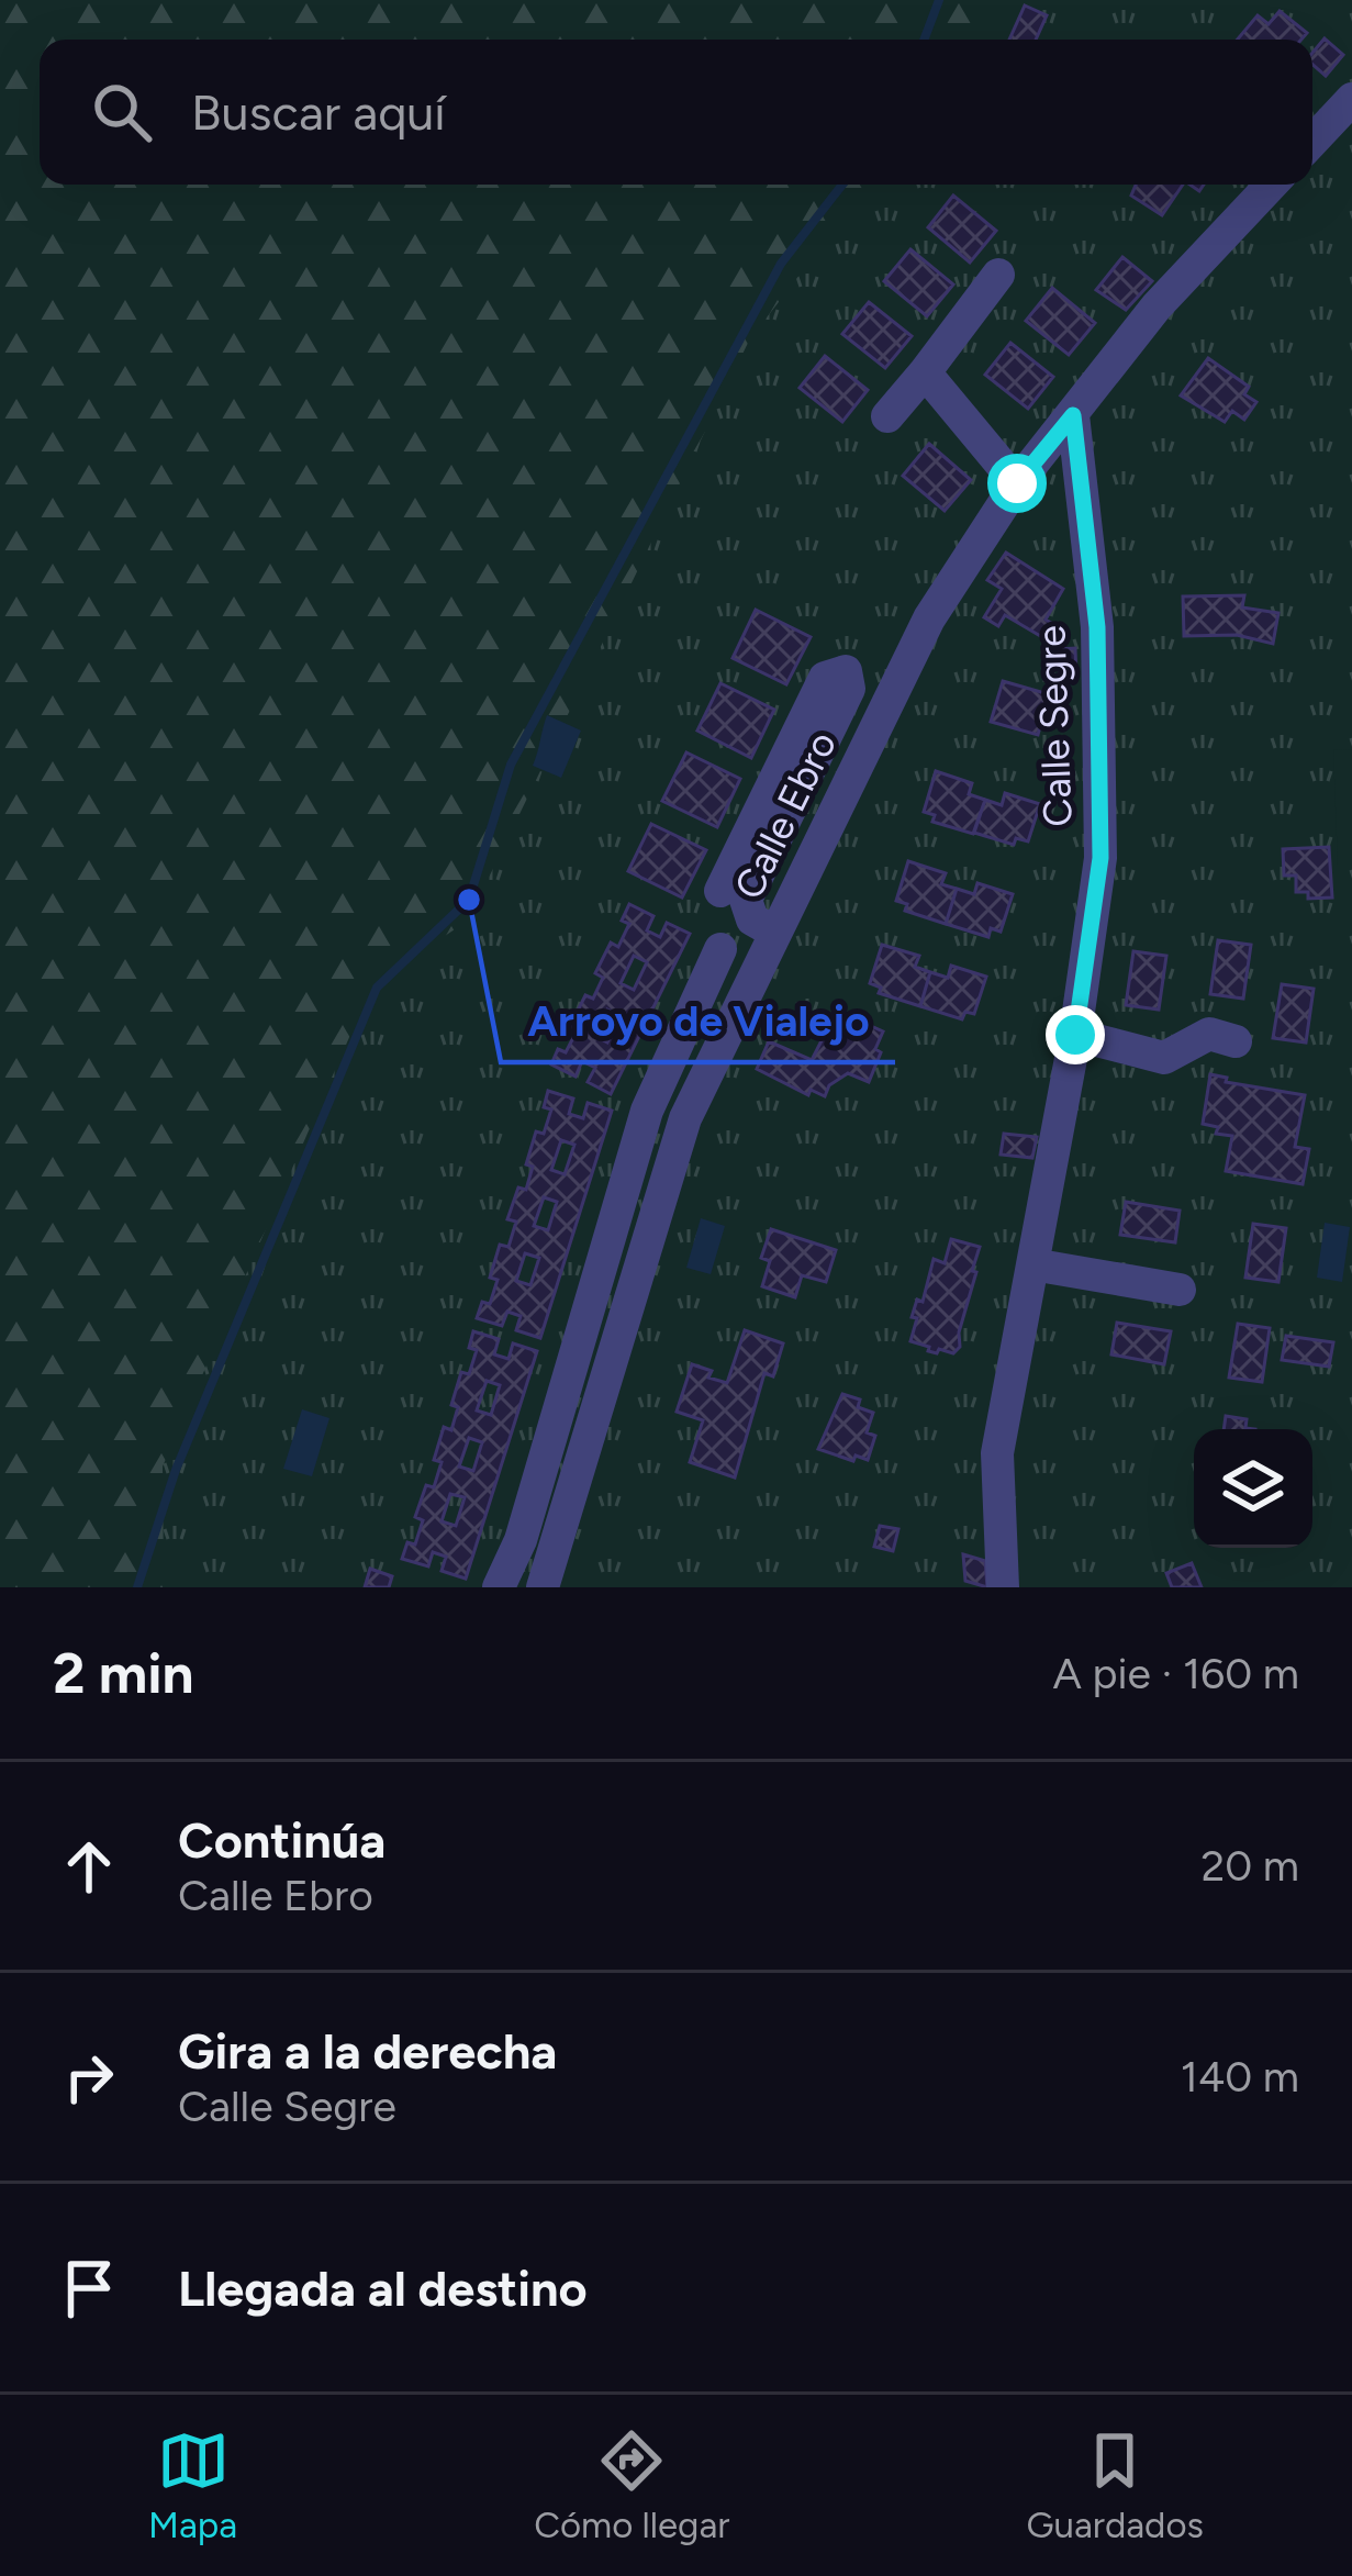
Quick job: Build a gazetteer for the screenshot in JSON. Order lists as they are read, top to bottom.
{
  "streets": {
    "street": ["Calle Segre", "Calle Ebro"]
  },
  "crossings": [
    ["Calle Segre", "Calle Ebro"]
  ],
  "places": ["Arroyo de Vialejo"],
  "page": {
    "search": "Buscar aquí",
    "heading": ["2 min", "A pie · 160 m"],
    "list": [
      ["Continúa", "Calle Ebro", "20 m"],
      ["Gira a la derecha", "Calle Segre", "140 m"],
      "Llegada al destino"
    ],
    "nav": ["Mapa", "Cómo llegar", "Guardados"]
  }
}
